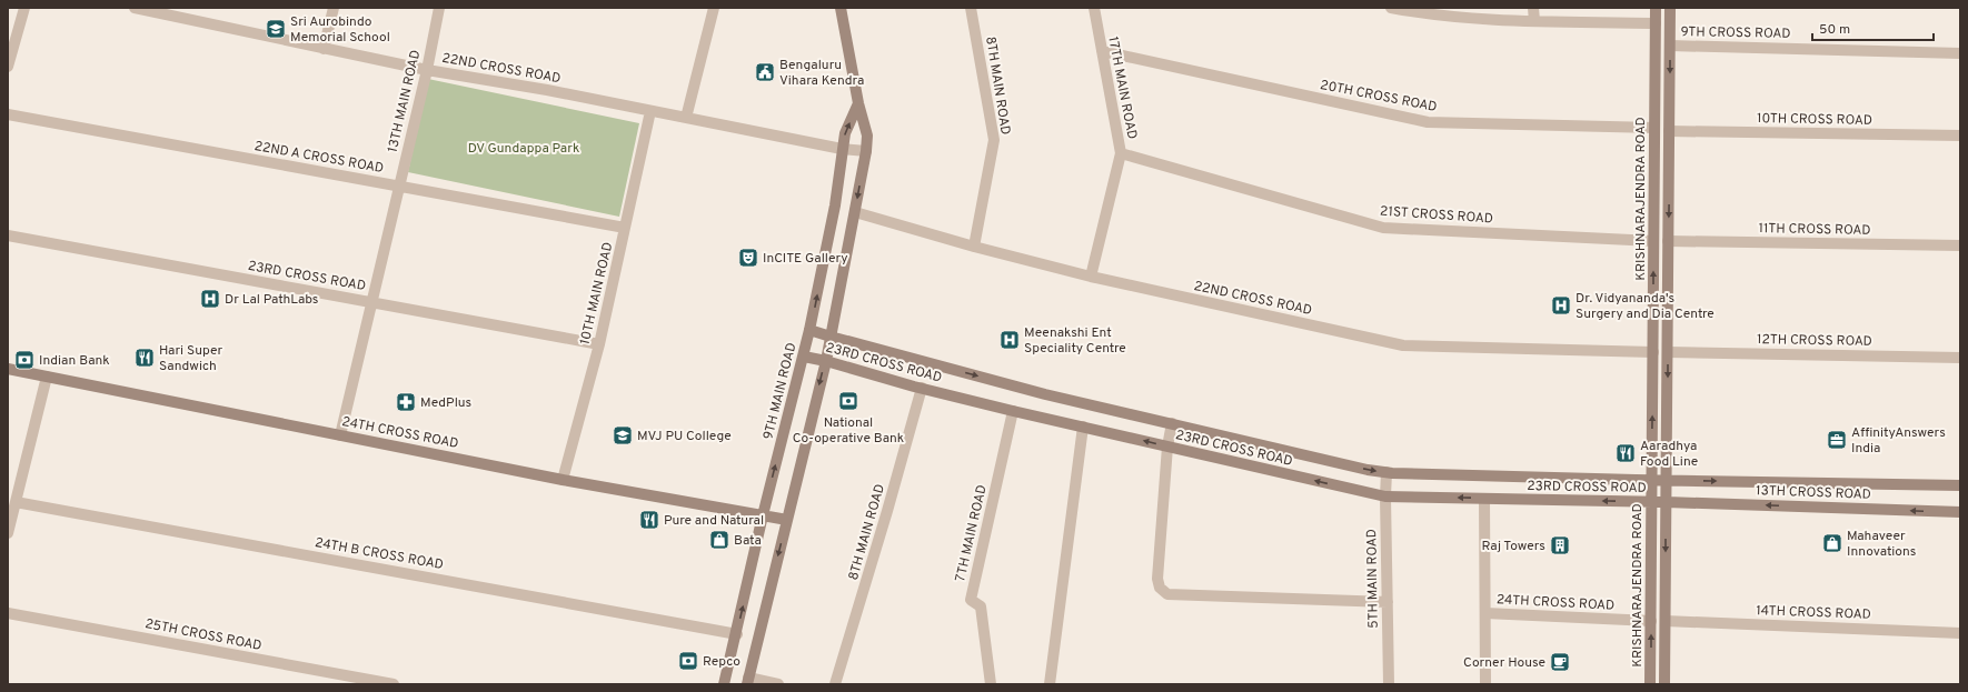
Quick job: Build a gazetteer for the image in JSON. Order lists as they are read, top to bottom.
{
  "streets": {
    "main road": [
      "KRISHNARAJENDRA ROAD",
      "23RD CROSS ROAD",
      "9TH MAIN ROAD",
      "24TH CROSS ROAD",
      "13TH CROSS ROAD"
    ],
    "street": [
      "9TH CROSS ROAD",
      "22ND CROSS ROAD",
      "8TH MAIN ROAD",
      "17TH MAIN ROAD",
      "20TH CROSS ROAD",
      "13TH MAIN ROAD",
      "10TH CROSS ROAD",
      "22ND A CROSS ROAD",
      "21ST CROSS ROAD",
      "11TH CROSS ROAD",
      "10TH MAIN ROAD",
      "12TH CROSS ROAD",
      "7TH MAIN ROAD",
      "24TH B CROSS ROAD",
      "5TH MAIN ROAD",
      "14TH CROSS ROAD",
      "25TH CROSS ROAD"
    ]
  },
  "crossings": [
    ["22ND CROSS ROAD", "8TH MAIN ROAD"],
    ["22ND CROSS ROAD", "17TH MAIN ROAD"],
    ["22ND CROSS ROAD", "13TH MAIN ROAD"],
    ["22ND CROSS ROAD", "KRISHNARAJENDRA ROAD"],
    ["22ND CROSS ROAD", "10TH MAIN ROAD"],
    ["22ND CROSS ROAD", "9TH MAIN ROAD"],
    ["8TH MAIN ROAD", "23RD CROSS ROAD"],
    ["17TH MAIN ROAD", "20TH CROSS ROAD"],
    ["17TH MAIN ROAD", "21ST CROSS ROAD"],
    ["20TH CROSS ROAD", "KRISHNARAJENDRA ROAD"],
    ["13TH MAIN ROAD", "22ND A CROSS ROAD"],
    ["13TH MAIN ROAD", "23RD CROSS ROAD"],
    ["13TH MAIN ROAD", "24TH CROSS ROAD"],
    ["22ND A CROSS ROAD", "10TH MAIN ROAD"],
    ["KRISHNARAJENDRA ROAD", "21ST CROSS ROAD"],
    ["KRISHNARAJENDRA ROAD", "23RD CROSS ROAD"],
    ["KRISHNARAJENDRA ROAD", "24TH CROSS ROAD"],
    ["23RD CROSS ROAD", "10TH MAIN ROAD"],
    ["23RD CROSS ROAD", "9TH MAIN ROAD"],
    ["23RD CROSS ROAD", "13TH CROSS ROAD"],
    ["23RD CROSS ROAD", "7TH MAIN ROAD"],
    ["23RD CROSS ROAD", "5TH MAIN ROAD"],
    ["10TH MAIN ROAD", "24TH CROSS ROAD"],
    ["9TH MAIN ROAD", "24TH CROSS ROAD"],
    ["9TH MAIN ROAD", "24TH B CROSS ROAD"]
  ],
  "parks": ["DV Gundappa Park"],
  "places": {
    "school or university": ["Sri Aurobindo Memorial School", "MVJ PU College"],
    "public building": ["Bengaluru Vihara Kendra"],
    "theatre": ["InCITE Gallery"],
    "hospital": ["Dr Lal PathLabs", "Dr. Vidyananda's Surgery and Dia Centre", "Meenakshi Ent Speciality Centre"],
    "restaurant": ["Hari Super Sandwich", "Aaradhya Food Line", "Pure and Natural"],
    "bank": ["Indian Bank", "National Co-operative Bank", "Repco"],
    "pharmacy": ["MedPlus"],
    "office": ["AffinityAnswers India"],
    "shop": ["Bata", "Mahaveer Innovations"],
    "building": ["Raj Towers"],
    "cafe": ["Corner House"]
  },
  "scale_bar": "50 m"
}
